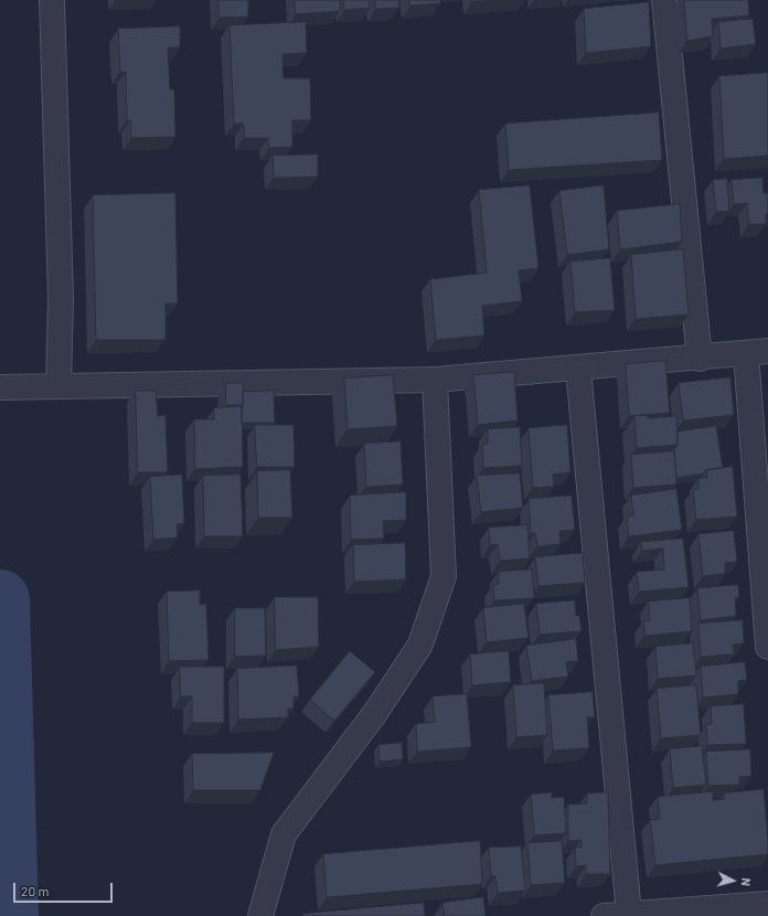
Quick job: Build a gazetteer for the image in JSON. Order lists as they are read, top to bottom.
{
  "scale_bar": "20 m",
  "north": "right"
}
